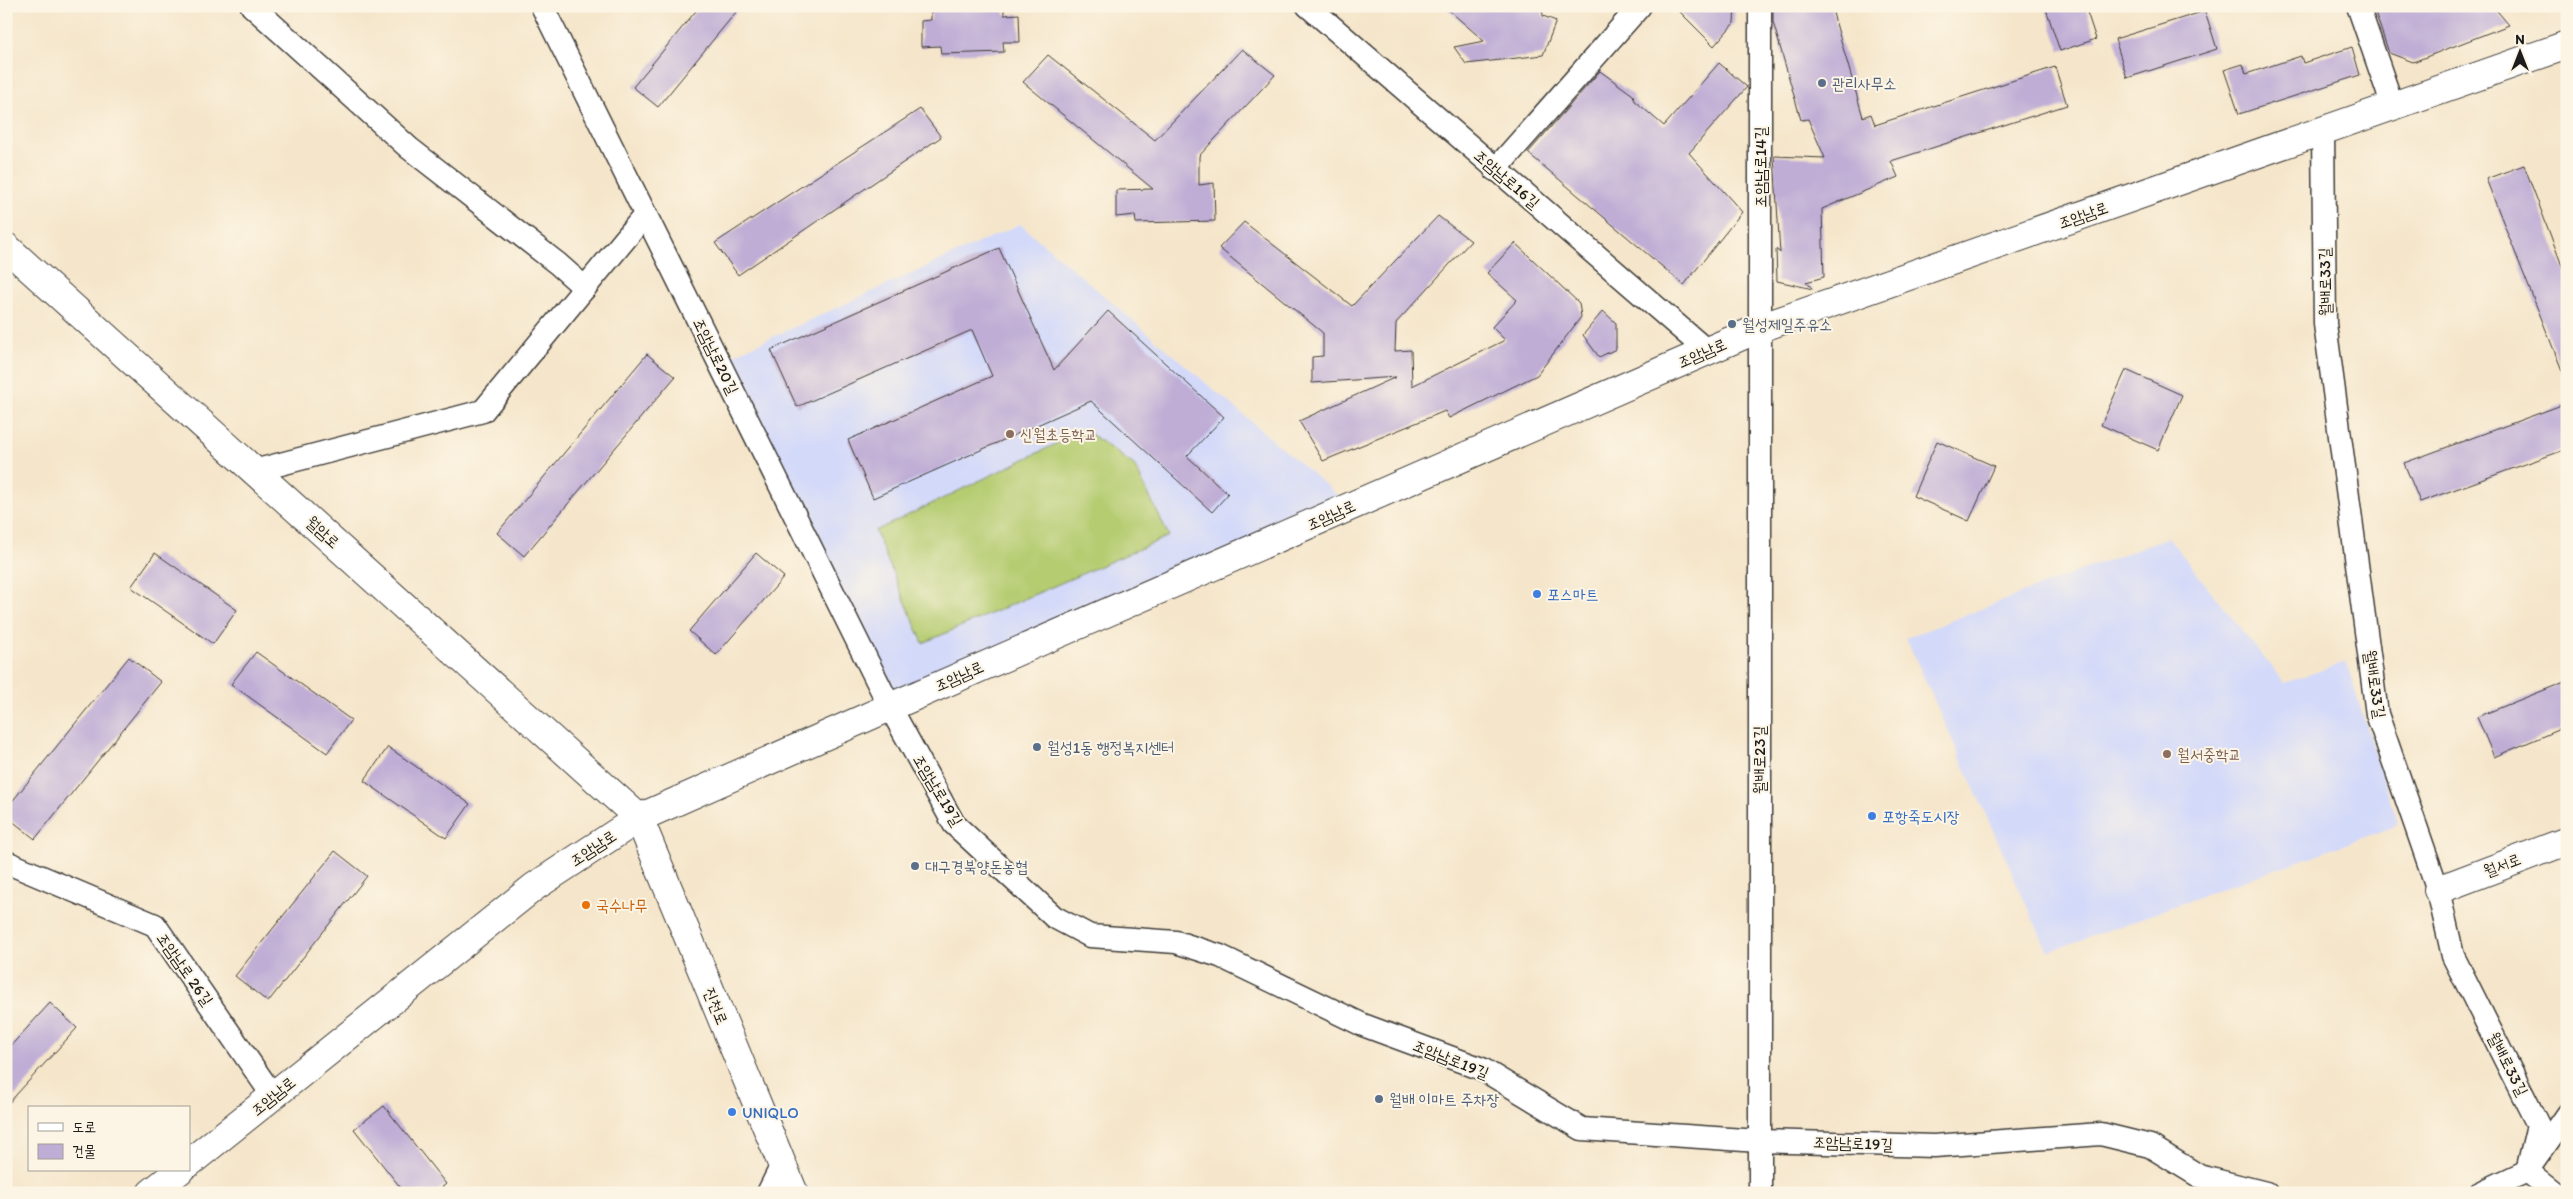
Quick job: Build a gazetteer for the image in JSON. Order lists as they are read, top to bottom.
{
  "streets": {
    "main road": [
      "조암남로",
      "월암로",
      "월서로",
      "진천로"
    ],
    "street": [
      "조암남로14길",
      "조암남로16길",
      "월배로33길",
      "조암남로20길",
      "월배로23길",
      "조암남로19길",
      "조암남로 26길"
    ]
  },
  "crossings": [
    ["조암남로14길", "조암남로"],
    ["조암남로14길", "월배로23길"],
    ["조암남로16길", "조암남로"],
    ["조암남로", "월배로33길"],
    ["조암남로", "조암남로20길"],
    ["조암남로", "월암로"],
    ["조암남로", "월배로23길"],
    ["조암남로", "조암남로19길"],
    ["조암남로", "조암남로 26길"],
    ["조암남로", "진천로"],
    ["월배로33길", "월서로"],
    ["조암남로20길", "조암남로19길"],
    ["월암로", "진천로"],
    ["월배로23길", "조암남로19길"]
  ],
  "places": [
    "관리사무소",
    "월성제일주유소",
    "신월초등학교",
    "포스마트",
    "월성1동 행정복지센터",
    "월서중학교",
    "포항죽도시장",
    "대구경북양돈농협",
    "국수나무",
    "월배 이마트 주차장",
    "UNIQLO"
  ],
  "legend": ["도로", "건물"],
  "north": "top"
}
